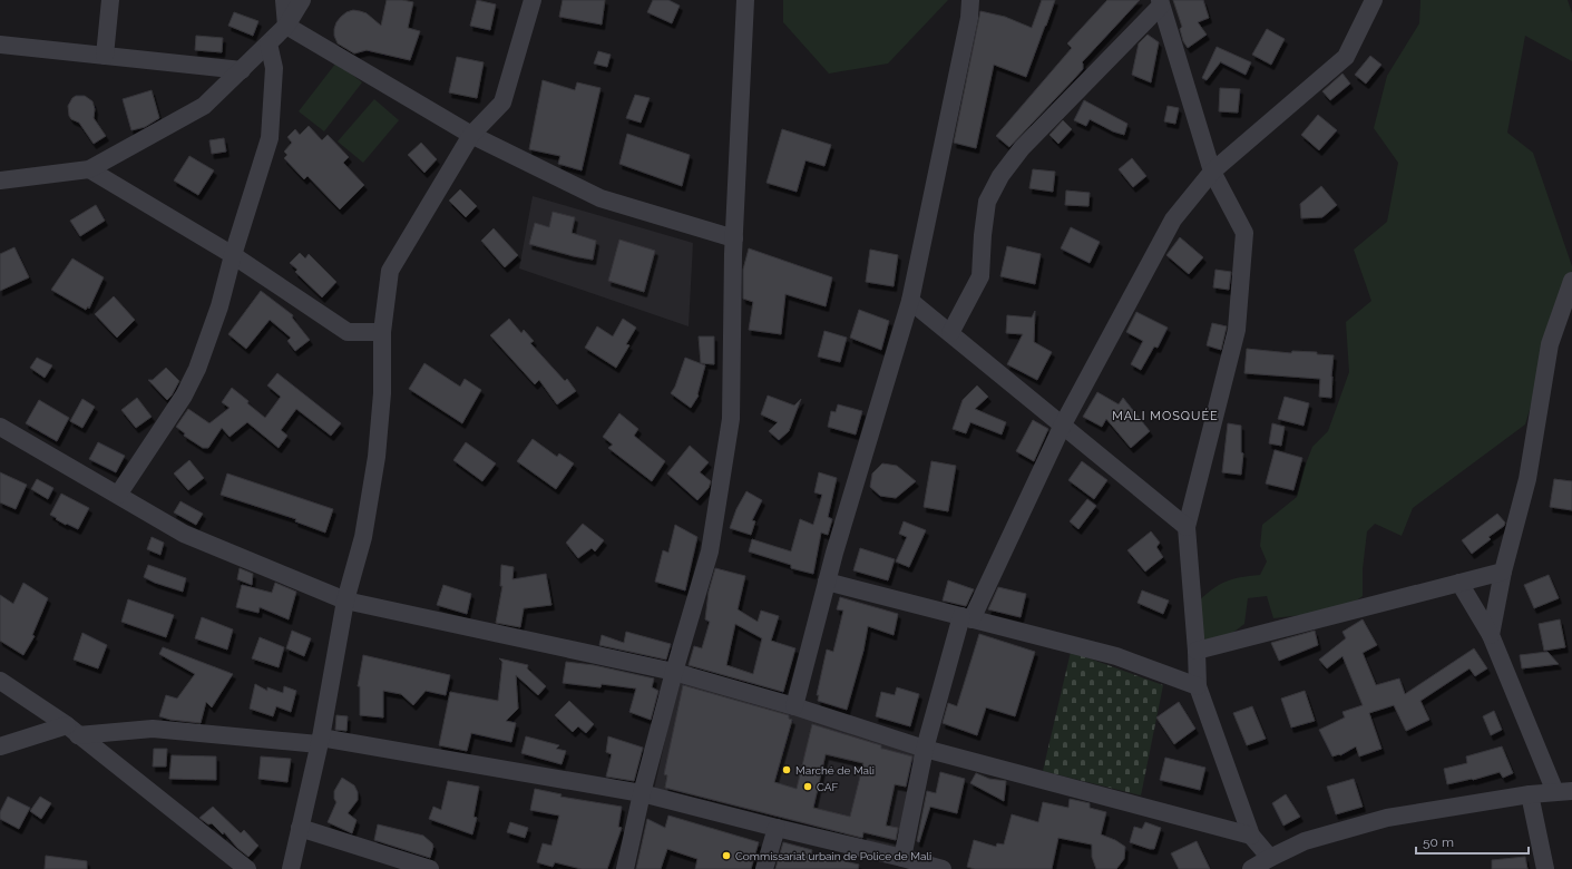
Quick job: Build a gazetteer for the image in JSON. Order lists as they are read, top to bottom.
{
  "districts": ["MALI MOSQUÉE"],
  "places": ["Marché de Mali", "CAF", "Commissariat urbain de Police de Mali"],
  "scale_bar": "50 m"
}
